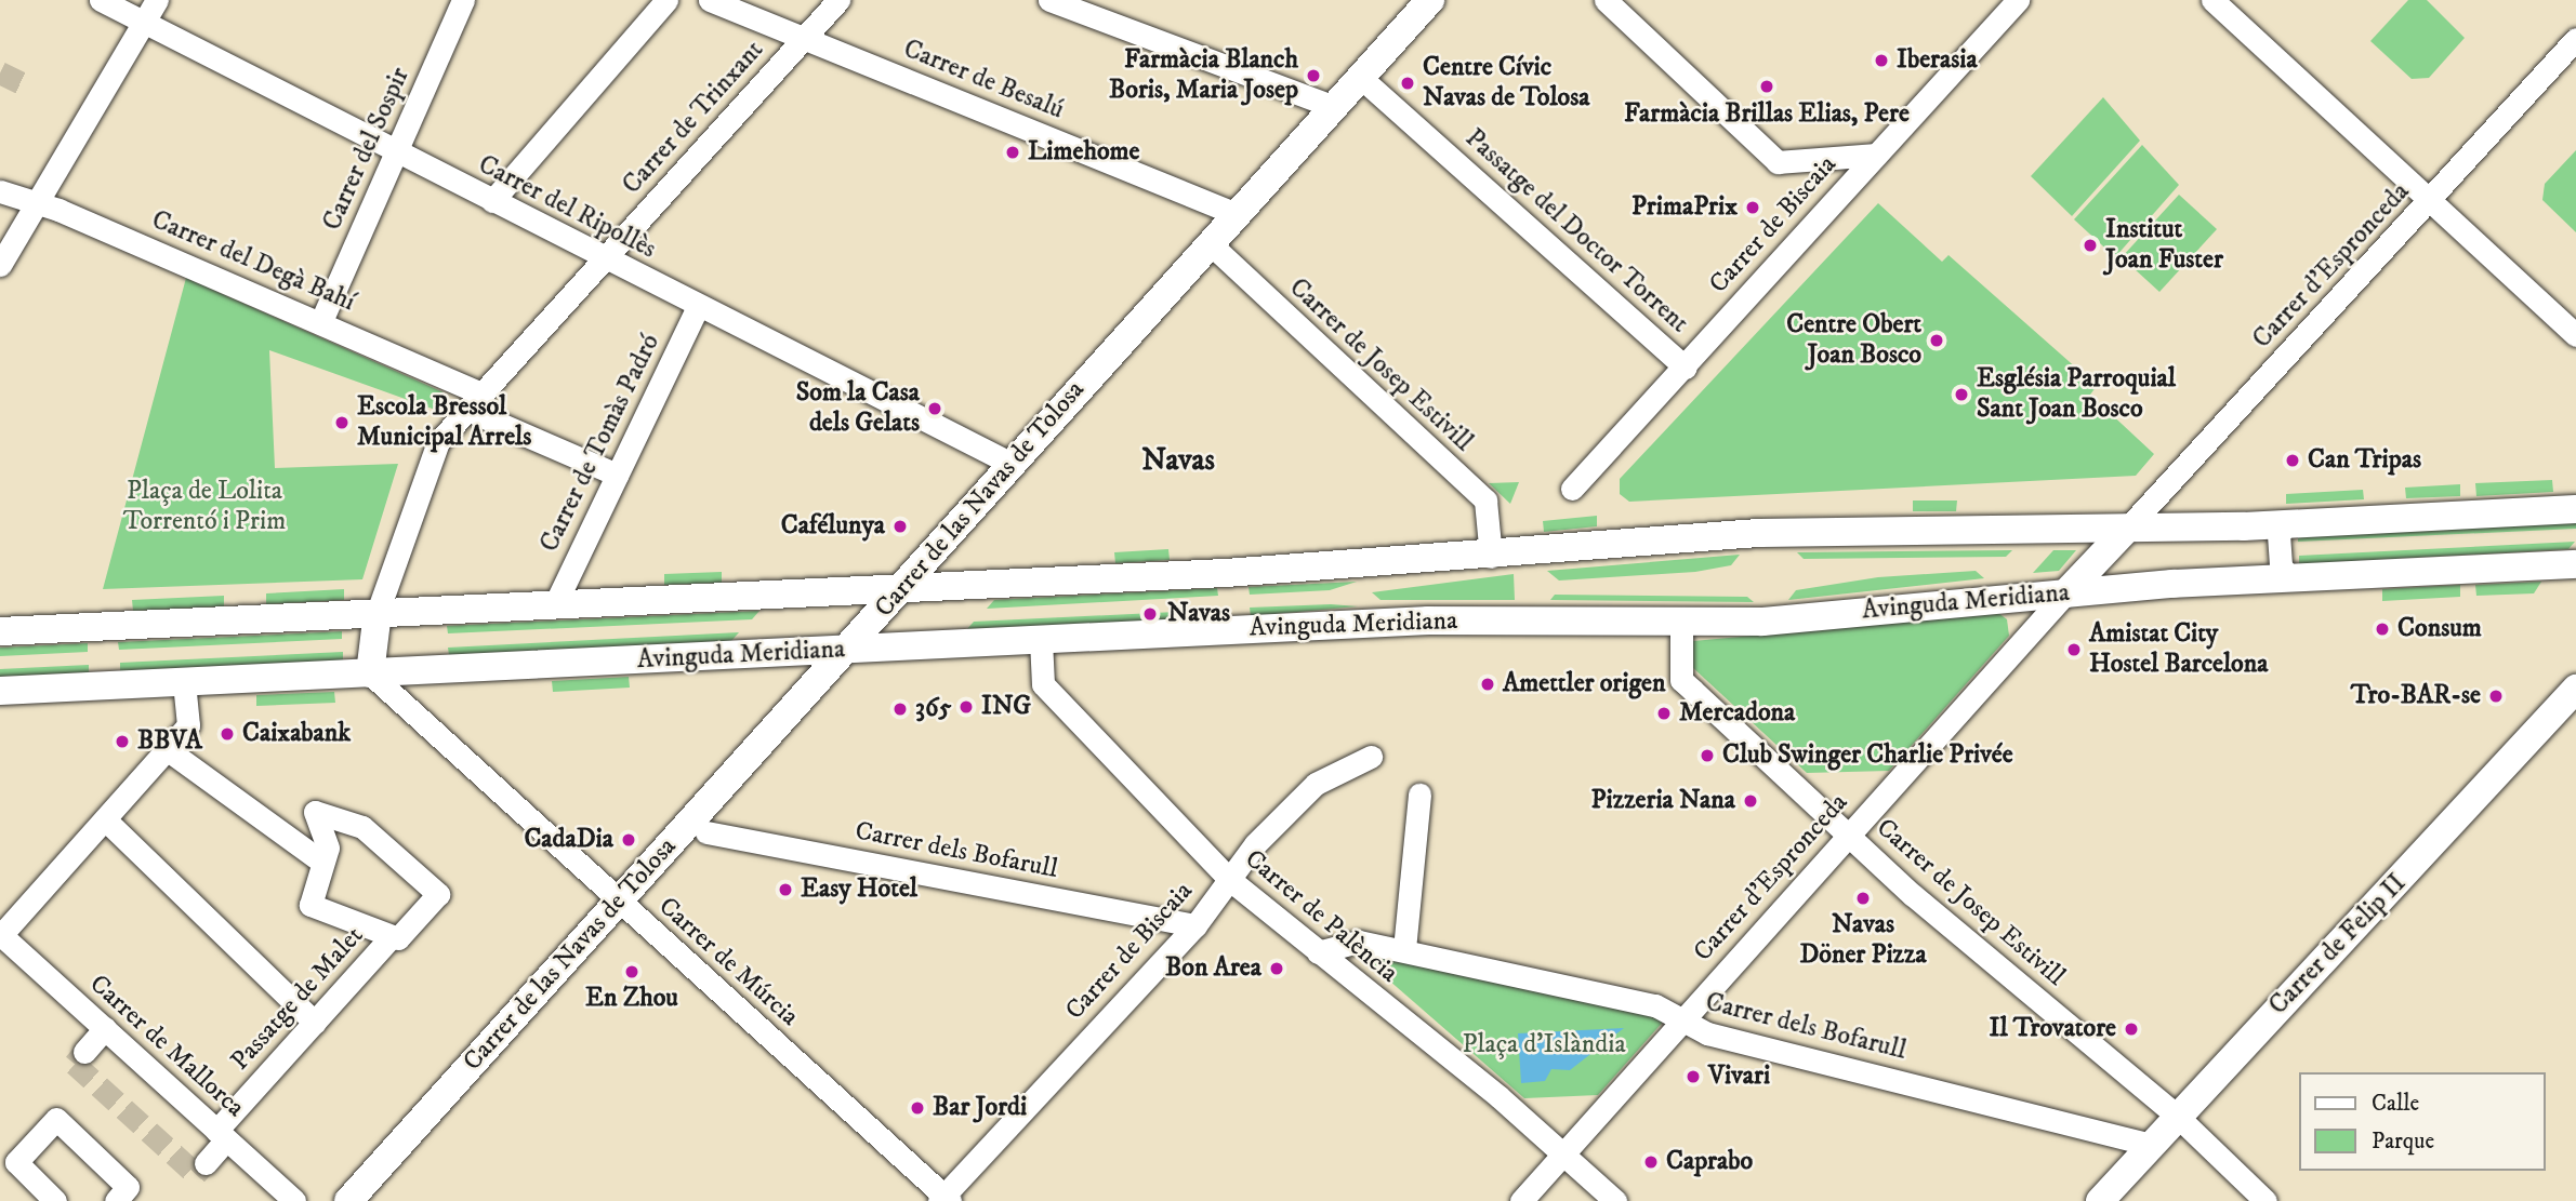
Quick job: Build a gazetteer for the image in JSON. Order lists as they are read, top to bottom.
{
  "streets": {
    "main road": ["Carrer de las Navas de Tolosa", "Avinguda Meridiana", "Carrer de Felip II"],
    "street": [
      "Carrer de Besalú",
      "Carrer de Trinxant",
      "Carrer del Sospir",
      "Carrer del Ripollès",
      "Carrer de Biscaia",
      "Passatge del Doctor Torrent",
      "Carrer del Degà Bahí",
      "Carrer d'Espronceda",
      "Carrer de Josep Estivill",
      "Carrer de Tomàs Padró",
      "Carrer dels Bofarull",
      "Carrer de Palència",
      "Carrer de Múrcia",
      "Passatge de Malet",
      "Carrer de Mallorca"
    ]
  },
  "crossings": [
    ["Carrer de Besalú", "Carrer de Trinxant"],
    ["Carrer de Besalú", "Carrer de las Navas de Tolosa"],
    ["Carrer de Trinxant", "Carrer del Ripollès"],
    ["Carrer de Trinxant", "Carrer del Degà Bahí"],
    ["Carrer del Sospir", "Carrer del Ripollès"],
    ["Carrer del Sospir", "Carrer del Degà Bahí"],
    ["Carrer del Ripollès", "Carrer de Tomàs Padró"],
    ["Carrer del Ripollès", "Carrer de las Navas de Tolosa"],
    ["Carrer de Biscaia", "Passatge del Doctor Torrent"],
    ["Carrer de Biscaia", "Carrer dels Bofarull"],
    ["Carrer de Biscaia", "Carrer de Palència"],
    ["Carrer de Biscaia", "Carrer de Múrcia"],
    ["Passatge del Doctor Torrent", "Carrer de las Navas de Tolosa"],
    ["Carrer del Degà Bahí", "Carrer de Tomàs Padró"],
    ["Carrer d'Espronceda", "Carrer de Josep Estivill"],
    ["Carrer d'Espronceda", "Avinguda Meridiana"],
    ["Carrer d'Espronceda", "Carrer dels Bofarull"],
    ["Carrer d'Espronceda", "Carrer de Palència"],
    ["Carrer de Josep Estivill", "Carrer de las Navas de Tolosa"],
    ["Carrer de Josep Estivill", "Avinguda Meridiana"],
    ["Carrer de Josep Estivill", "Carrer de Felip II"],
    ["Carrer de las Navas de Tolosa", "Avinguda Meridiana"],
    ["Carrer de las Navas de Tolosa", "Carrer de Múrcia"],
    ["Avinguda Meridiana", "Carrer de Palència"],
    ["Avinguda Meridiana", "Carrer de Múrcia"],
    ["Carrer dels Bofarull", "Carrer de Palència"],
    ["Carrer dels Bofarull", "Carrer de Felip II"],
    ["Passatge de Malet", "Carrer de Mallorca"]
  ],
  "districts": ["Navas"],
  "parks": ["Plaça de Lolita Torrentó i Prim", "Plaça d'Islàndia"],
  "places": [
    "Iberasia",
    "Farmàcia Blanch Boris, Maria Josep",
    "Centre Cívic Navas de Tolosa",
    "Farmàcia Brillas Elias, Pere",
    "Limehome",
    "PrimaPrix",
    "Institut Joan Fuster",
    "Centre Obert Joan Bosco",
    "Església Parroquial Sant Joan Bosco",
    "Som la Casa dels Gelats",
    "Escola Bressol Municipal Arrels",
    "Can Tripas",
    "Cafélunya",
    "Navas",
    "Consum",
    "Amistat City Hostel Barcelona",
    "Amettler origen",
    "Tro-BAR-se",
    "ING",
    "365",
    "Mercadona",
    "Caixabank",
    "BBVA",
    "Club Swinger Charlie Privée",
    "Pizzeria Nana",
    "CadaDia",
    "Easy Hotel",
    "Navas Döner Pizza",
    "Bon Area",
    "En Zhou",
    "Il Trovatore",
    "Vivari",
    "Bar Jordi",
    "Caprabo"
  ],
  "legend": ["Calle", "Parque"]
}
